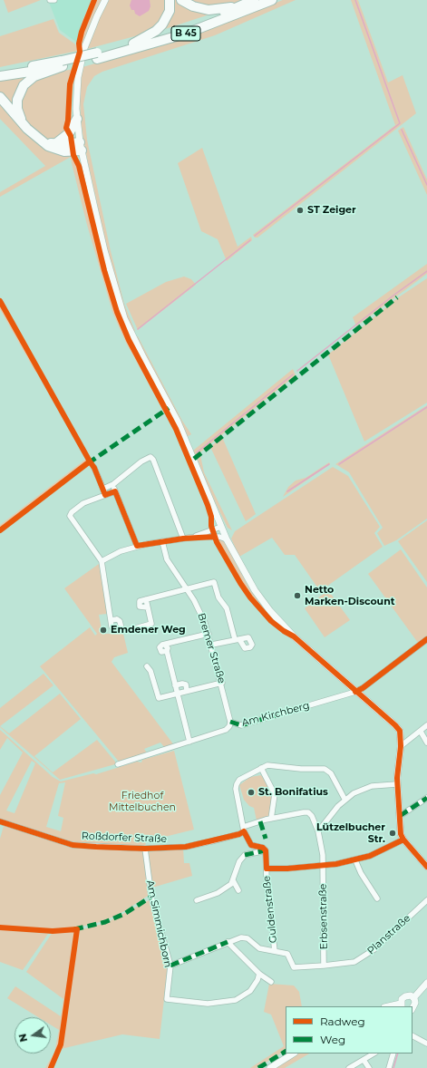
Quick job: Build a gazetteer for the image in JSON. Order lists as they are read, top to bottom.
{
  "streets": {
    "highway": ["B 45"],
    "street": [
      "Bremer Straße",
      "Am Kirchberg",
      "Roßdorfer Straße",
      "Guldenstraße",
      "Erbsenstraße",
      "Am Simmichborn",
      "Planstraße"
    ]
  },
  "crossings": [
    ["Bremer Straße", "Am Kirchberg"],
    ["Roßdorfer Straße", "Erbsenstraße"],
    ["Roßdorfer Straße", "Am Simmichborn"],
    ["Guldenstraße", "Planstraße"],
    ["Erbsenstraße", "Planstraße"],
    ["Am Simmichborn", "Planstraße"]
  ],
  "parks": ["Friedhof Mittelbuchen"],
  "places": [
    "ST Zeiger",
    "Netto Marken-Discount",
    "Emdener Weg",
    "St. Bonifatius",
    "Lützelbucher Str."
  ],
  "legend": ["Radweg", "Weg"],
  "north": "left"
}
